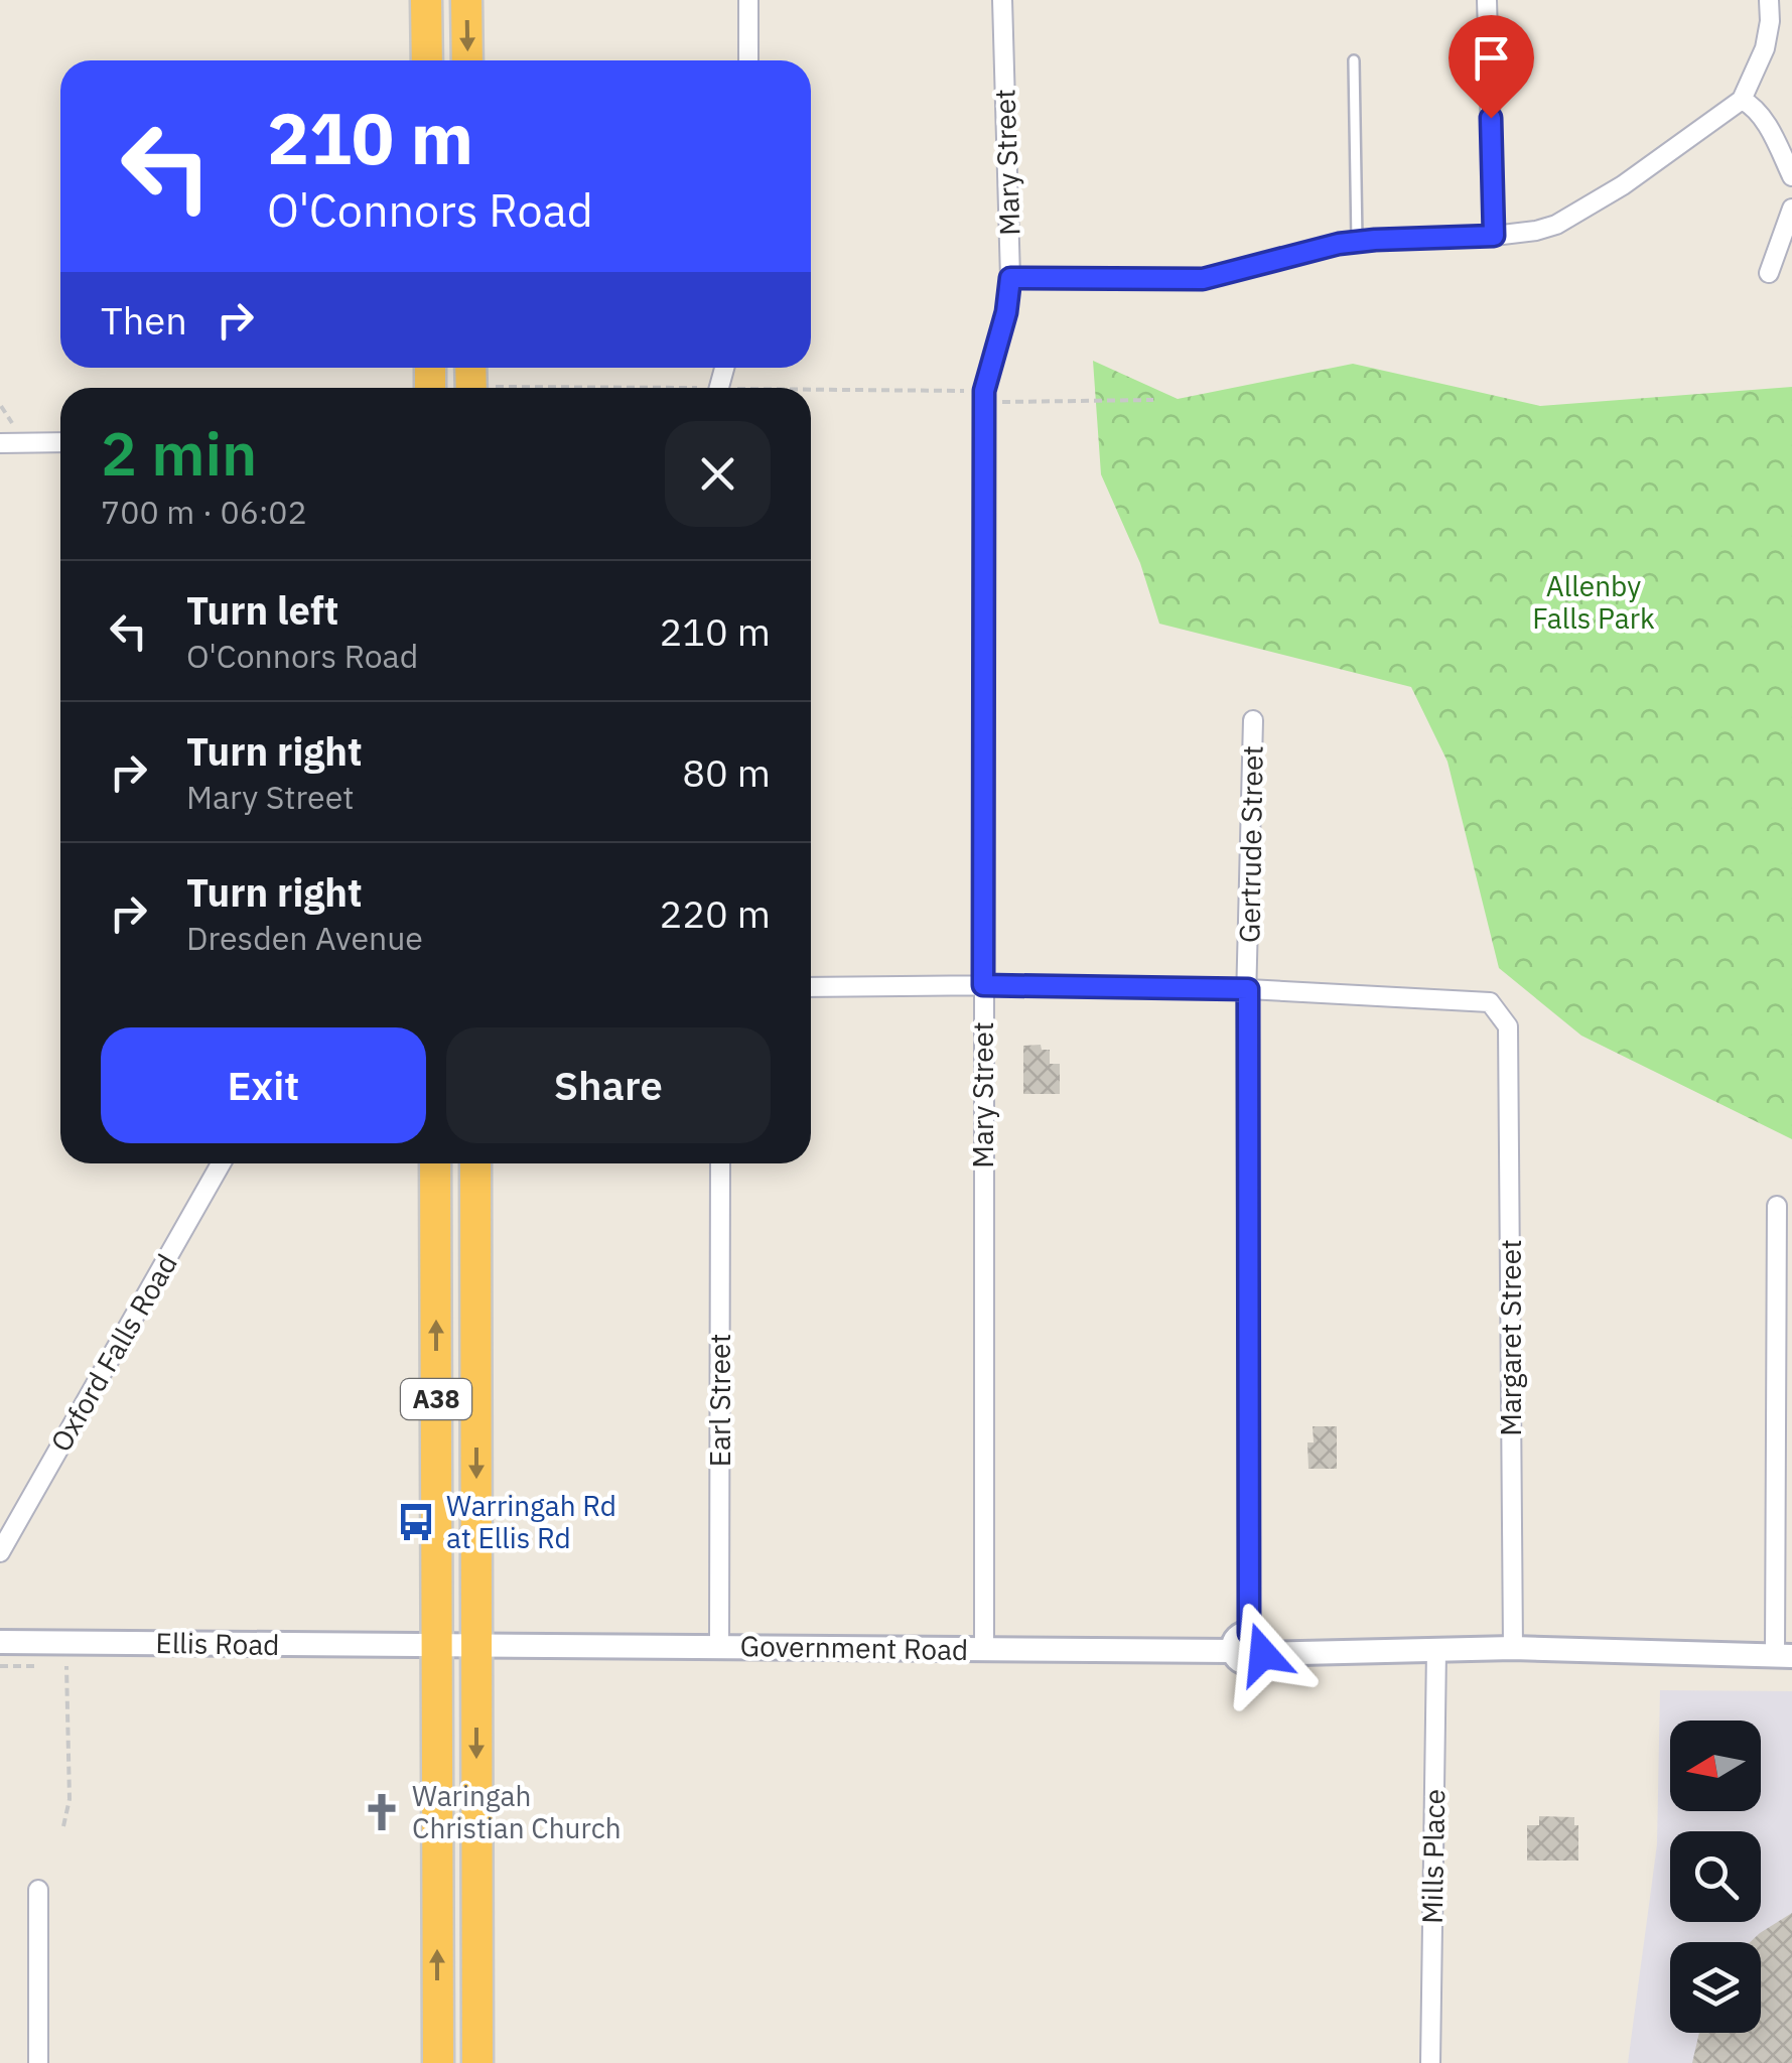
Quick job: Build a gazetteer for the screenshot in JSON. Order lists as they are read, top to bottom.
{
  "streets": {
    "highway": ["A38"],
    "street": [
      "Mary Street",
      "Gertrude Street",
      "Margaret Street",
      "Oxford Falls Road",
      "Earl Street",
      "Ellis Road",
      "Government Road",
      "Mills Place"
    ]
  },
  "crossings": [
    ["Mary Street", "Government Road"],
    ["Gertrude Street", "Margaret Street"],
    ["Gertrude Street", "Government Road"],
    ["A38", "Ellis Road"],
    ["A38", "Government Road"],
    ["Earl Street", "Government Road"],
    ["Ellis Road", "Government Road"]
  ],
  "parks": ["Allenby Falls Park"],
  "places": {
    "bus stop": ["Warringah Rd at Ellis Rd"],
    "church": ["Waringah Christian Church"]
  },
  "north": "left",
  "page": {
    "turn": ["210 m", "O'Connors Road"],
    "then": "Then",
    "heading": ["2 min", "700 m · 06:02"],
    "list": [
      {
        "name": "Turn left",
        "note": "O'Connors Road",
        "value": "210 m"
      },
      {
        "name": "Turn right",
        "note": "Mary Street",
        "value": "80 m"
      },
      {
        "name": "Turn right",
        "note": "Dresden Avenue",
        "value": "220 m"
      }
    ],
    "buttons": ["Exit", "Share"]
  }
}
